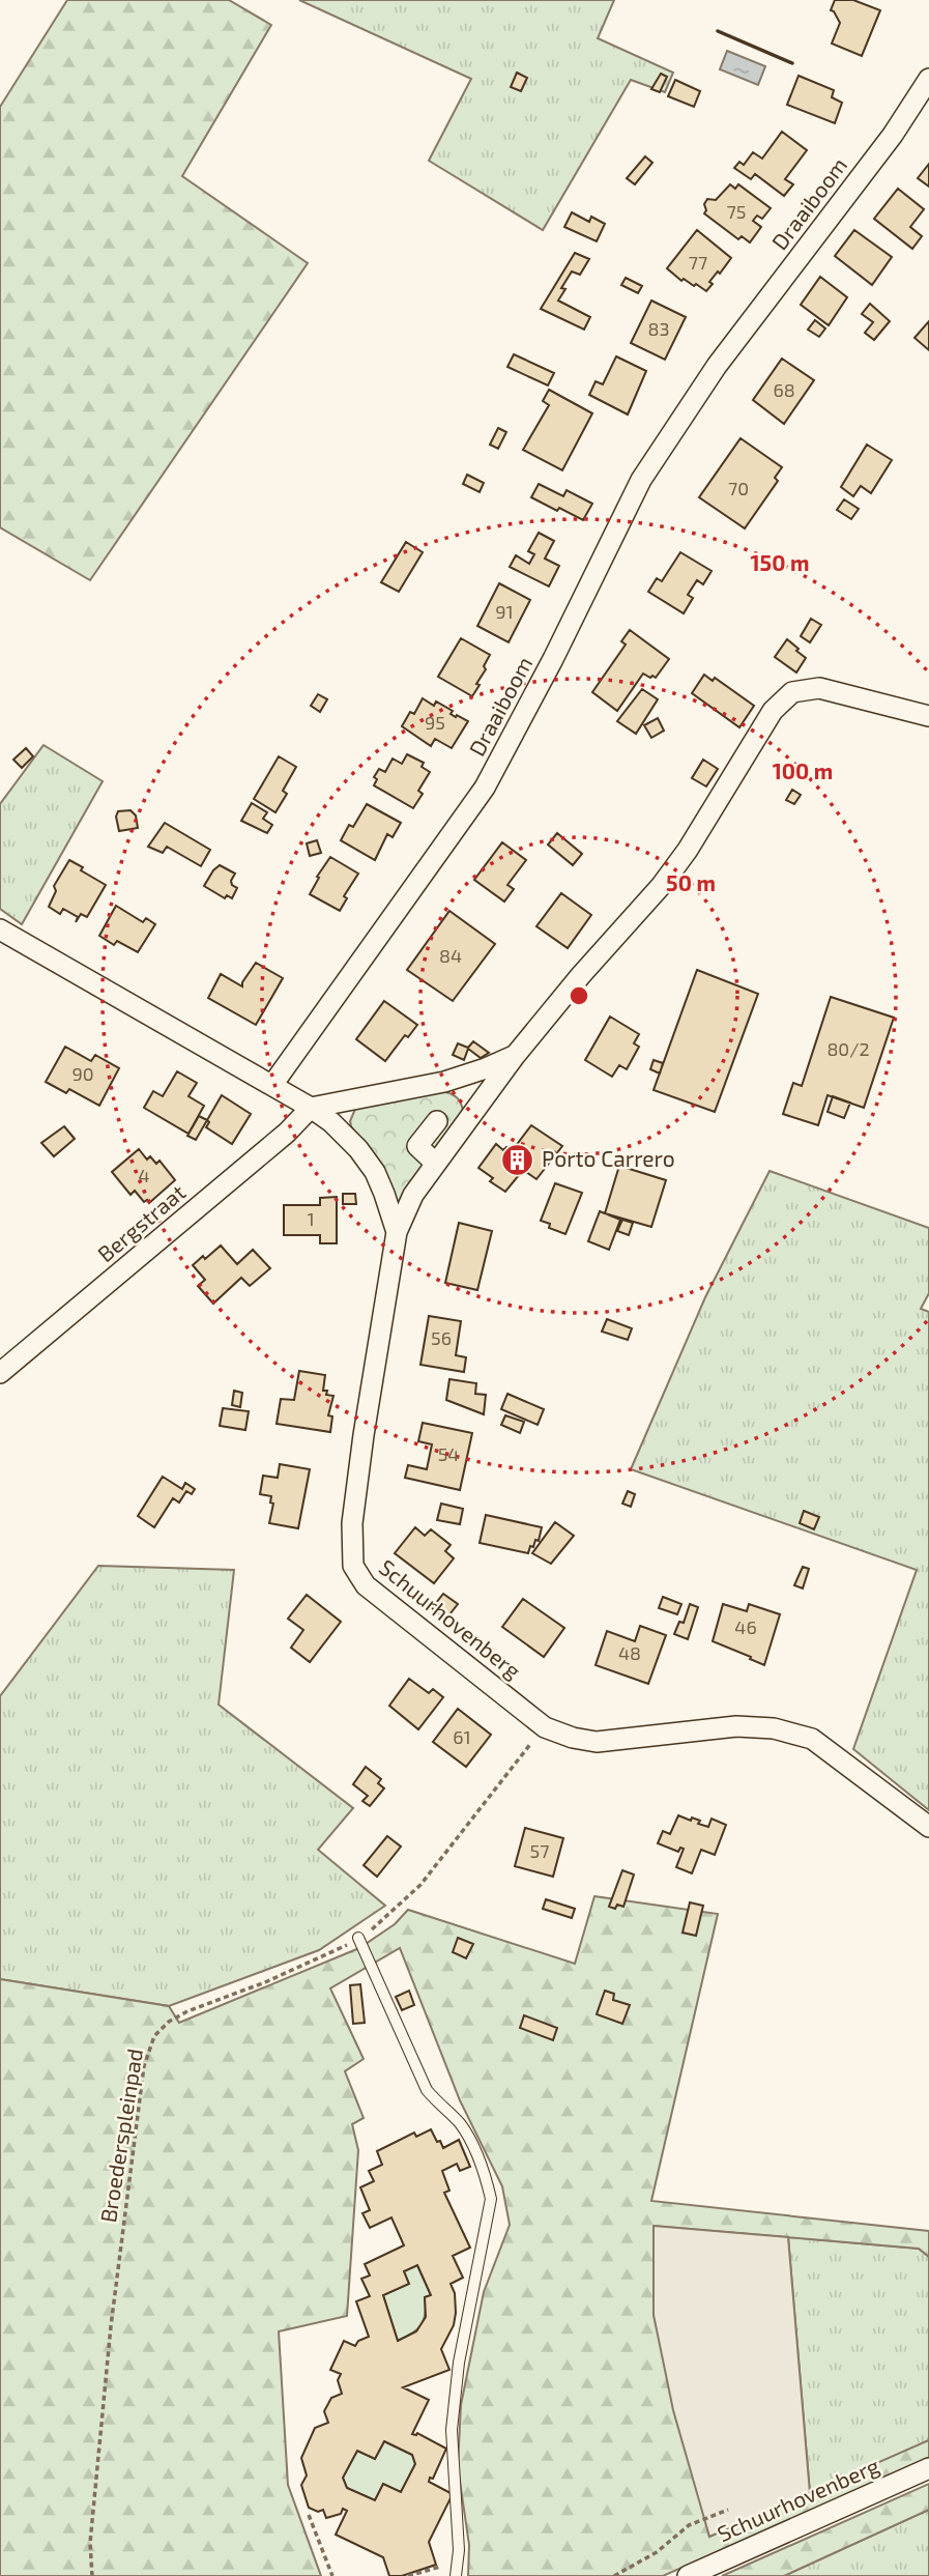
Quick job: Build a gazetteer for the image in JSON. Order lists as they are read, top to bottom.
{
  "streets": {
    "street": ["Draaiboom", "Bergstraat", "Schuurhovenberg"],
    "path": ["Broederspleinpad"]
  },
  "crossings": [
    ["Draaiboom", "Schuurhovenberg"],
    ["Bergstraat", "Schuurhovenberg"],
    ["Schuurhovenberg", "Broederspleinpad"]
  ],
  "places": {
    "building": ["Porto Carrero"]
  },
  "house_numbers": [
    "75",
    "77",
    "83",
    "68",
    "70",
    "91",
    "95",
    "84",
    "80/2",
    "90",
    "4",
    "1",
    "56",
    "54",
    "46",
    "48",
    "61",
    "57"
  ],
  "rings": ["150 m", "100 m", "50 m"]
}
